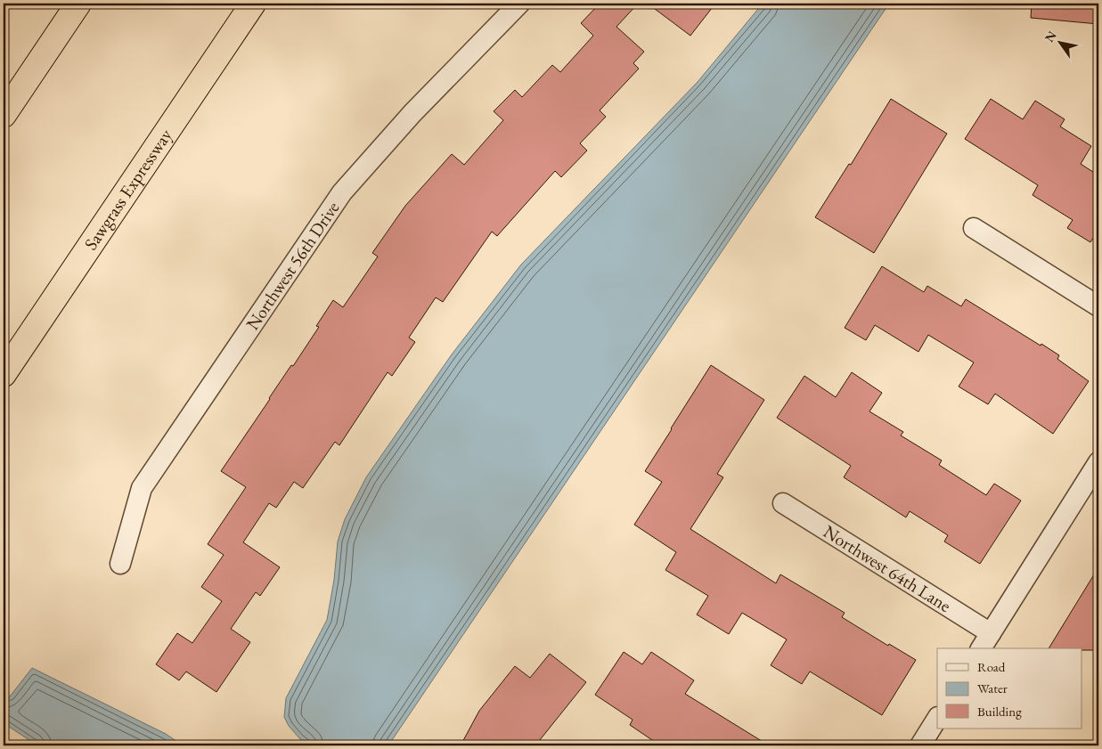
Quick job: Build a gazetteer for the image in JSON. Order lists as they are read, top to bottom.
{
  "streets": {
    "highway": ["Sawgrass Expressway"],
    "street": ["Northwest 56th Drive", "Northwest 64th Lane"]
  },
  "legend": ["Road", "Water", "Building"],
  "north": "top left"
}
